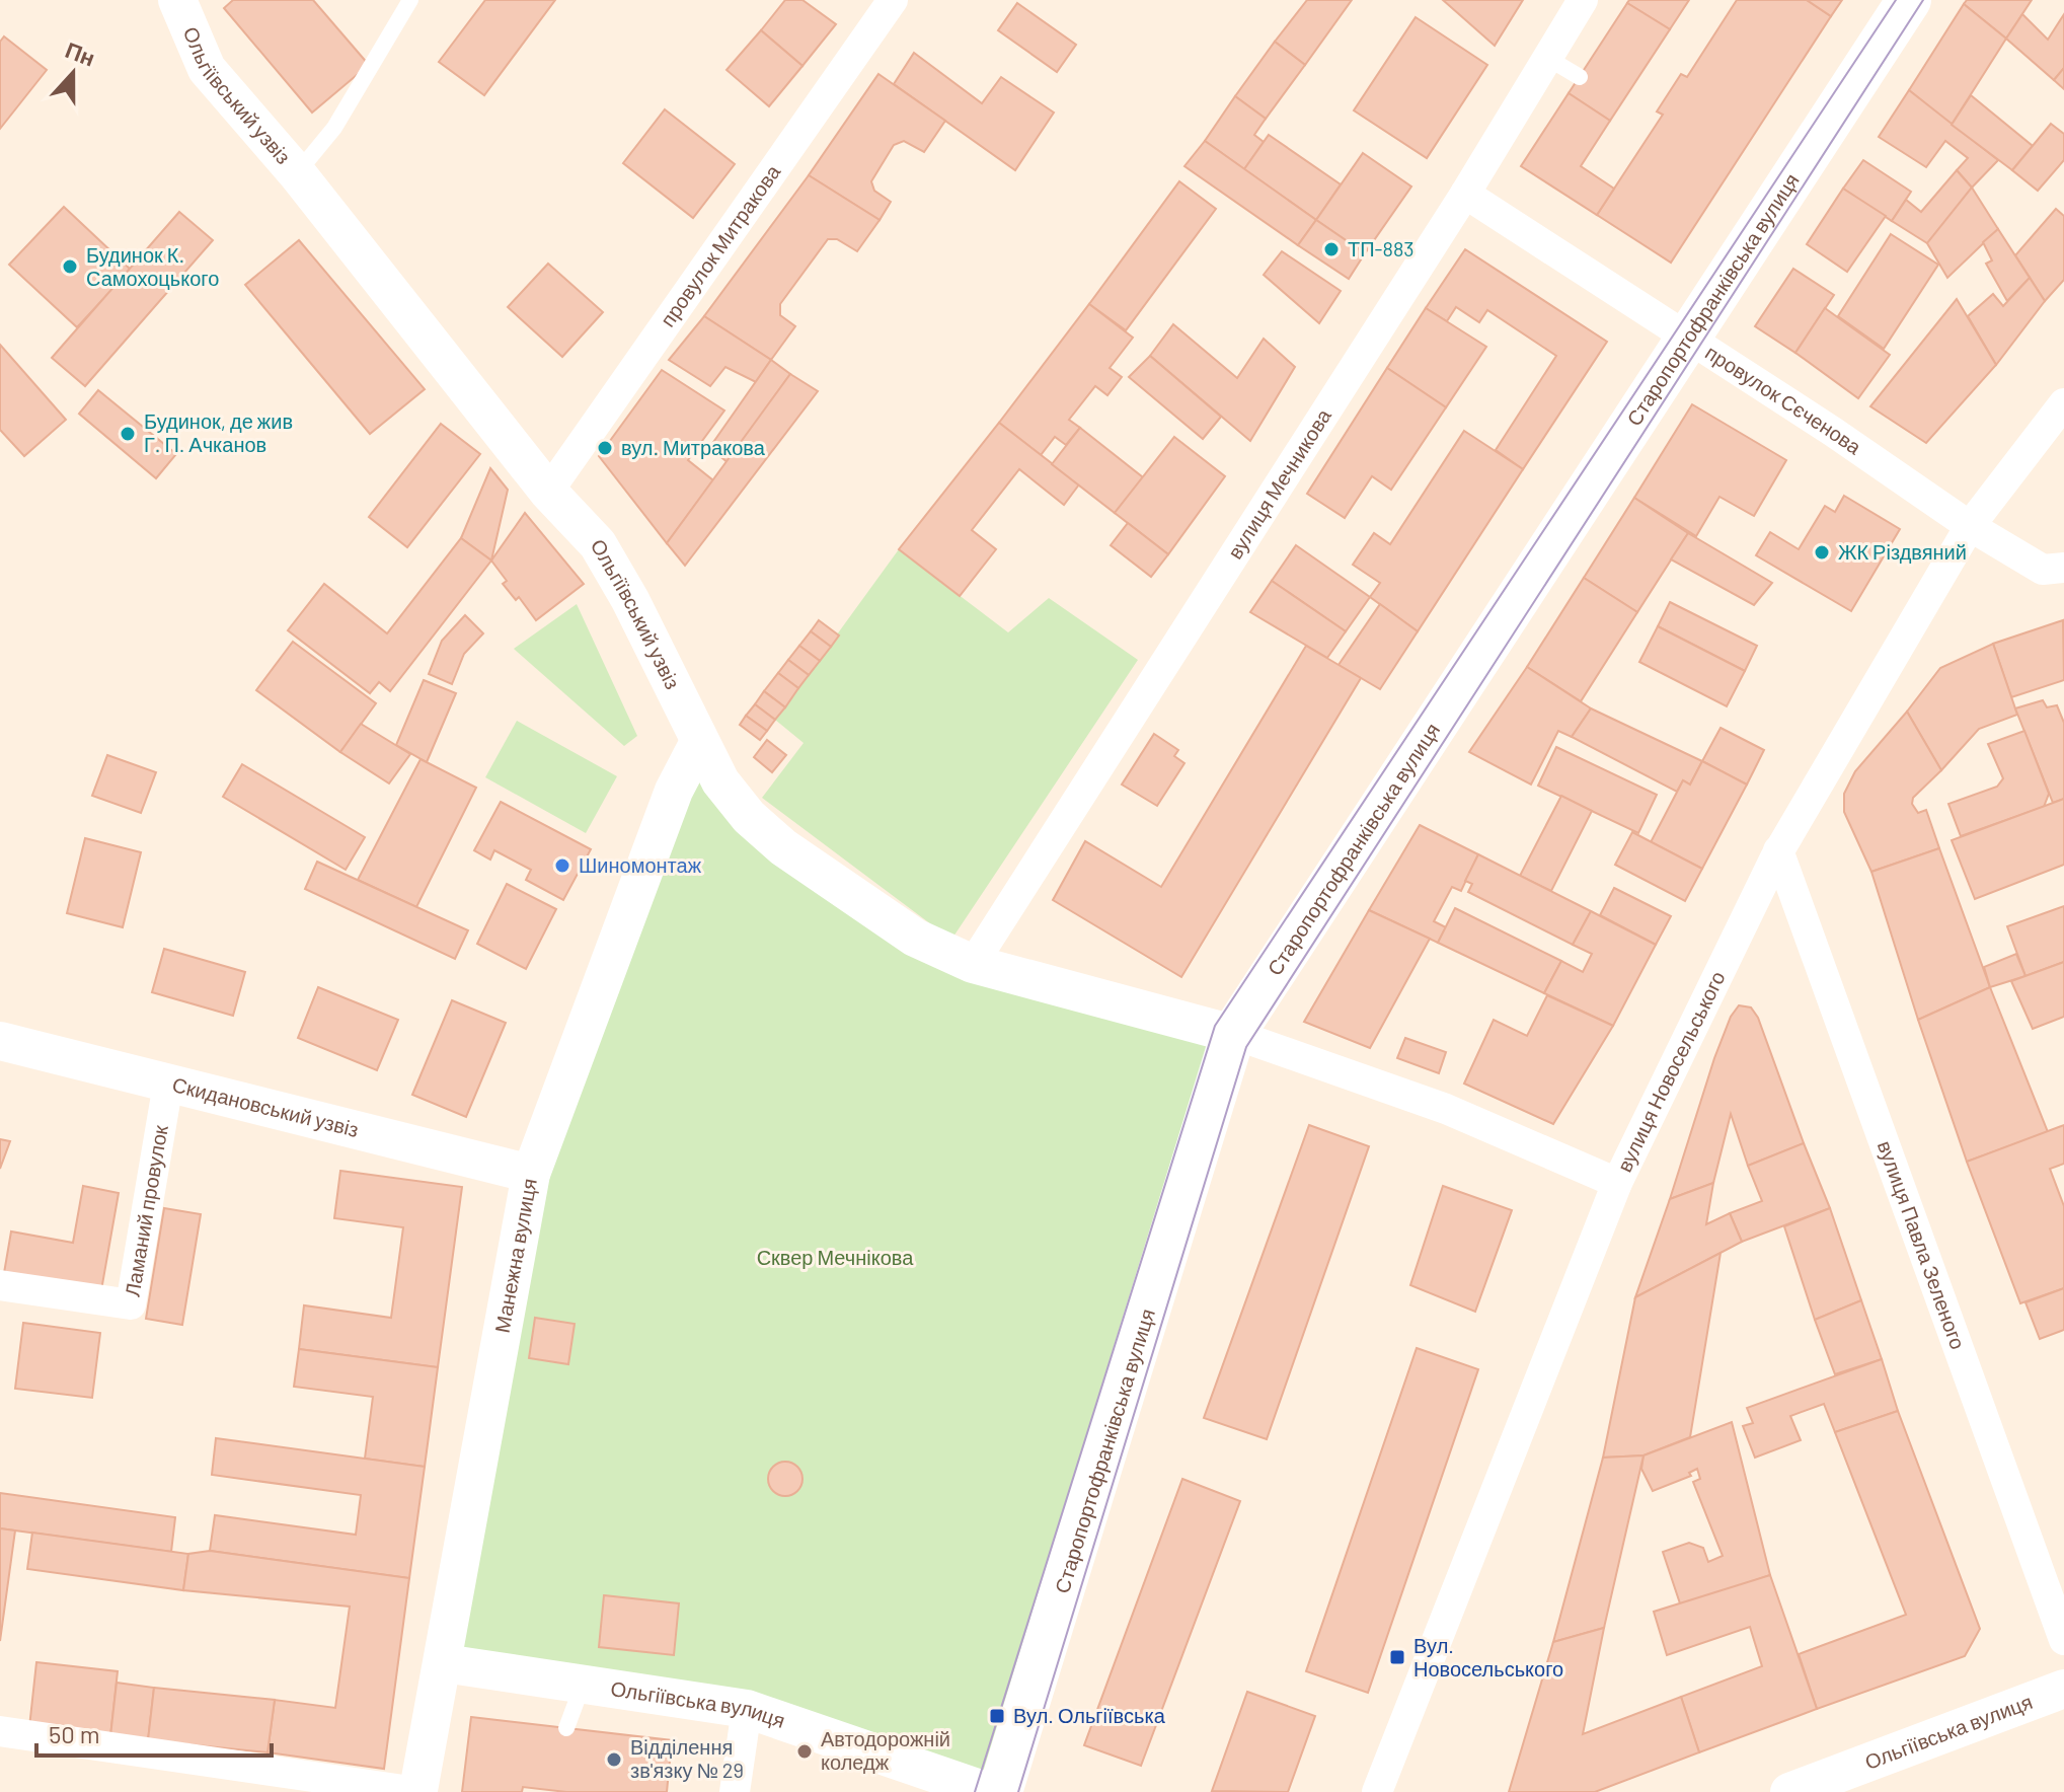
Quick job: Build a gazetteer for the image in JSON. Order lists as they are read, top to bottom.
{
  "streets": {
    "main road": ["Старопортофранківська вулиця"],
    "street": [
      "Ольгіївський узвіз",
      "провулок Митракова",
      "провулок Сєченова",
      "вулиця Мечникова",
      "вулиця Новосельського",
      "Скидановський узвіз",
      "Ламаний провулок",
      "вулиця Павла Зеленого",
      "Манежна вулиця",
      "Ольгіївська вулиця"
    ]
  },
  "crossings": [
    ["Ольгіївський узвіз", "провулок Митракова"],
    ["Ольгіївський узвіз", "Старопортофранківська вулиця"],
    ["Ольгіївський узвіз", "вулиця Мечникова"],
    ["Ольгіївський узвіз", "Манежна вулиця"],
    ["Старопортофранківська вулиця", "провулок Сєченова"],
    ["провулок Сєченова", "вулиця Мечникова"],
    ["провулок Сєченова", "вулиця Новосельського"],
    ["вулиця Новосельського", "вулиця Павла Зеленого"],
    ["Скидановський узвіз", "Ламаний провулок"],
    ["Скидановський узвіз", "Манежна вулиця"],
    ["Манежна вулиця", "Ольгіївська вулиця"]
  ],
  "parks": ["Сквер Мечнікова"],
  "places": {
    "other": [
      "ТП-883",
      "Будинок К. Самохоцького",
      "Будинок, де жив Г. П. Ачканов",
      "вул. Митракова",
      "ЖК Різдвяний",
      "Шиномонтаж",
      "Автодорожній коледж",
      "Відділення зв'язку № 29"
    ],
    "transit": ["Вул. Новосельського", "Вул. Ольгіївська"]
  },
  "scale_bar": "50 m",
  "north": "top"
}
